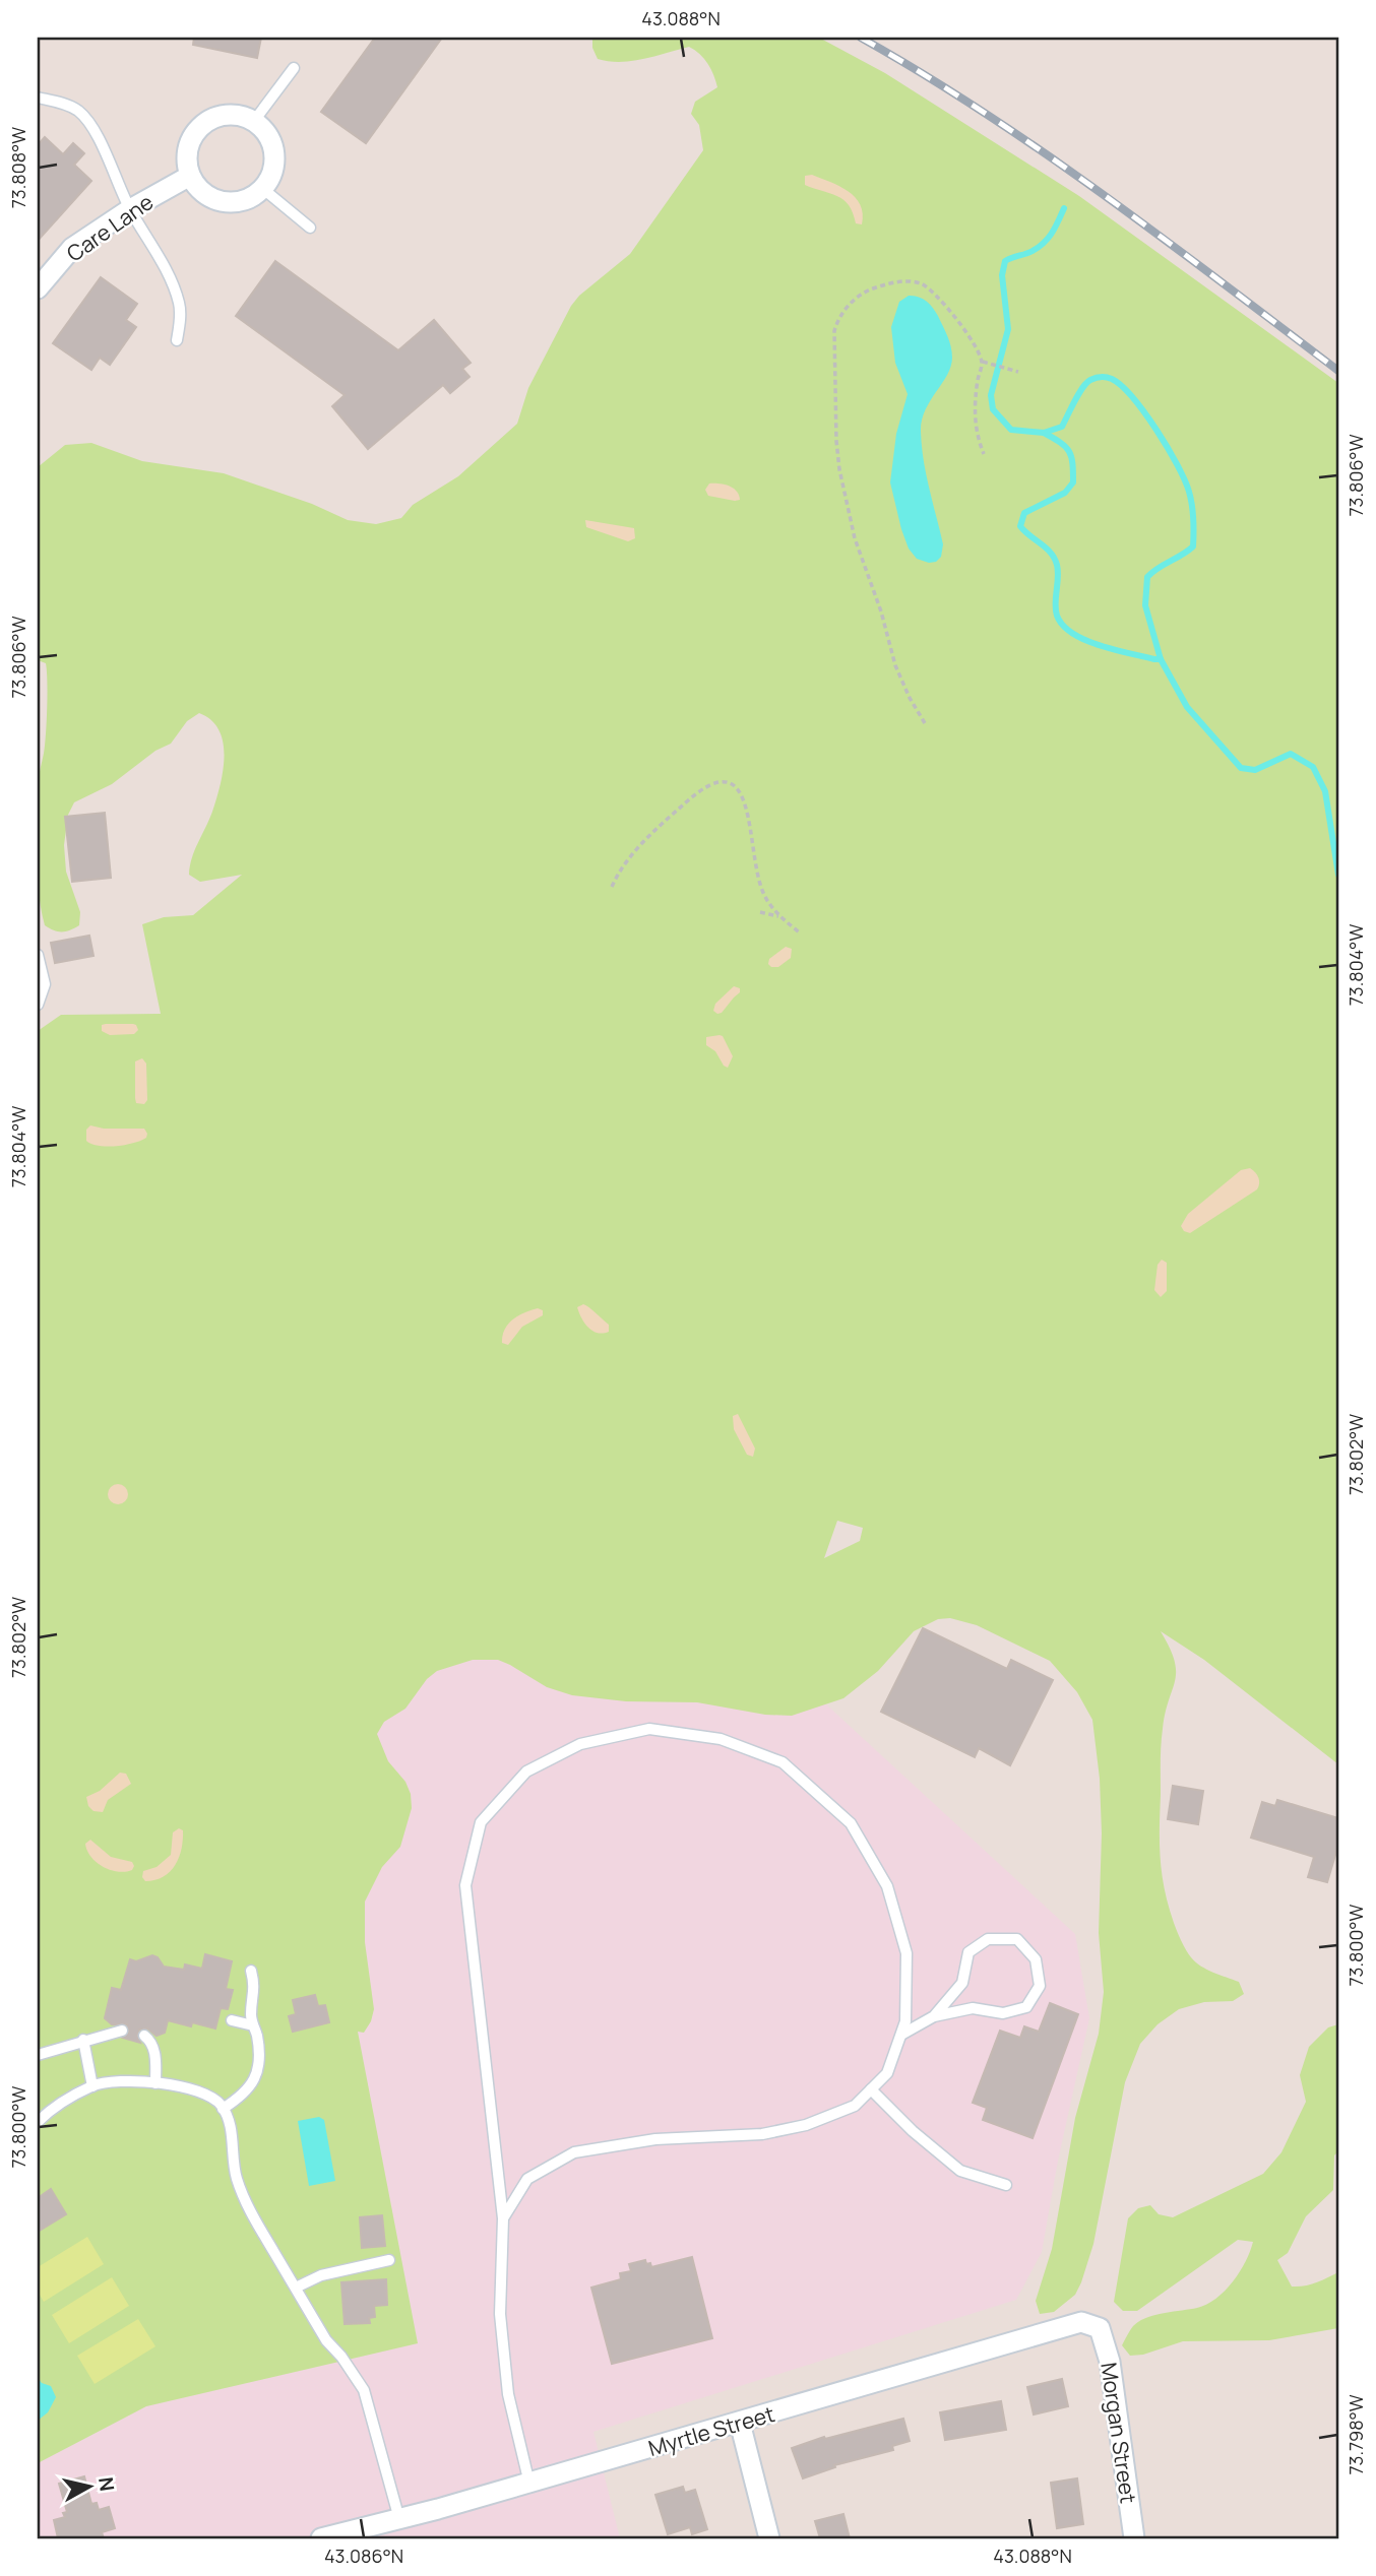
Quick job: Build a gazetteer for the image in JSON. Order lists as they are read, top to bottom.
{
  "streets": {
    "street": ["Care Lane", "Myrtle Street", "Morgan Street"]
  },
  "crossings": [
    ["Myrtle Street", "Morgan Street"]
  ],
  "north": "right",
  "coordinates": [
    "43.088°N",
    "73.808°W",
    "73.806°W",
    "73.804°W",
    "73.802°W",
    "73.800°W",
    "73.798°W",
    "43.086°N"
  ]
}
